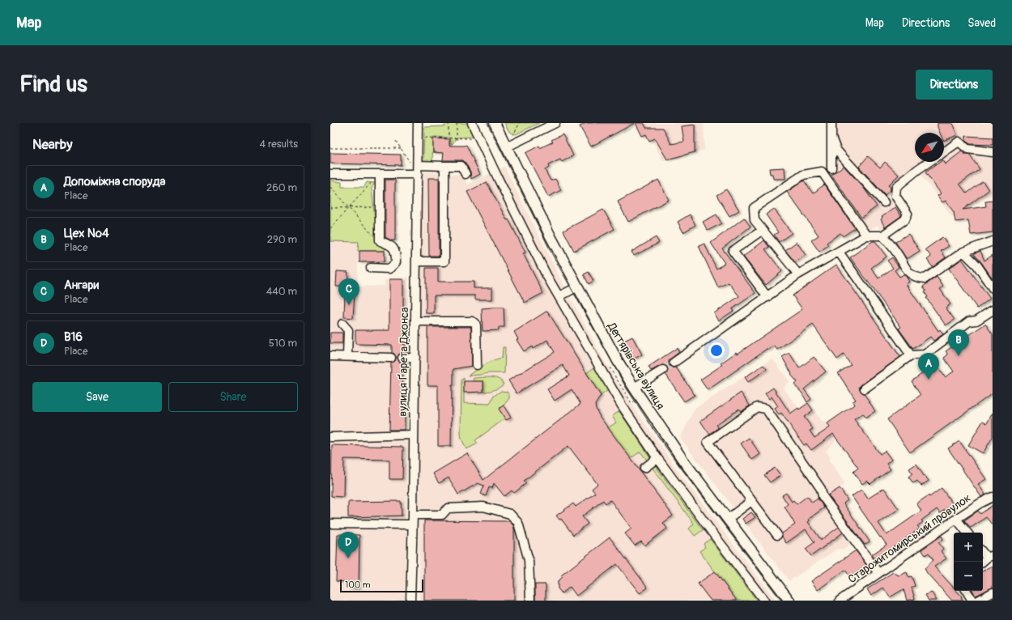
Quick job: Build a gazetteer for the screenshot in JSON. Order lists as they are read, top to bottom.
{
  "streets": {
    "main road": ["Дегтярівська вулиця"],
    "street": ["вулиця Ґарета Джонса", "Старожитомирський провулок"]
  },
  "scale_bar": "100 m",
  "north": "bottom left",
  "page": {
    "header": "Map",
    "nav": ["Map", "Directions", "Saved"],
    "buttons": [
      "Directions",
      ["Save", "Share"]
    ],
    "title": "Find us",
    "heading": ["Nearby", "4 results"],
    "list": [
      {
        "mark": "A",
        "name": "Допоміжна споруда",
        "note": "Place",
        "value": "260 m"
      },
      {
        "mark": "B",
        "name": "Цех №4",
        "note": "Place",
        "value": "290 m"
      },
      {
        "mark": "C",
        "name": "Ангари",
        "note": "Place",
        "value": "440 m"
      },
      {
        "mark": "D",
        "name": "B16",
        "note": "Place",
        "value": "510 m"
      }
    ],
    "pins": [
      "C",
      "B",
      "A",
      "D"
    ],
    "map_buttons": ["+", "−"],
    "scale": "100 m"
  }
}
